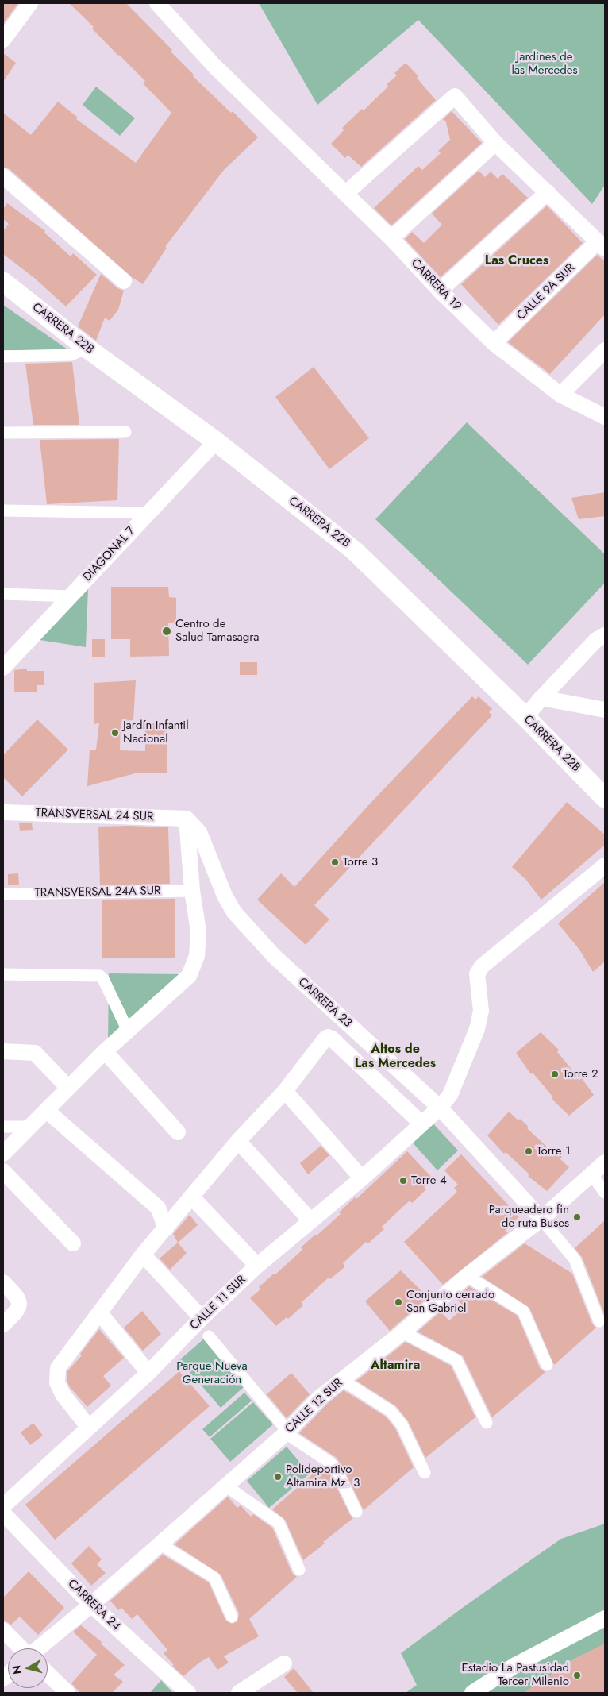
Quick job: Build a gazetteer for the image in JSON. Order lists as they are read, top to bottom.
{
  "streets": {
    "street": [
      "CARRERA 19",
      "CALLE 9A SUR",
      "CARRERA 22B",
      "DIAGONAL 7",
      "TRANSVERSAL 24 SUR",
      "TRANSVERSAL 24A SUR",
      "CARRERA 23",
      "CALLE 11 SUR",
      "CALLE 12 SUR",
      "CARRERA 24"
    ]
  },
  "crossings": [
    ["CARRERA 19", "CALLE 9A SUR"],
    ["CARRERA 22B", "DIAGONAL 7"],
    ["TRANSVERSAL 24 SUR", "CARRERA 23"],
    ["CARRERA 23", "CALLE 11 SUR"],
    ["CARRERA 23", "CALLE 12 SUR"],
    ["CALLE 12 SUR", "CARRERA 24"]
  ],
  "districts": ["Las Cruces", "Altos de Las Mercedes", "Altamira"],
  "parks": ["Jardines de las Mercedes", "Parque Nueva Generación"],
  "places": [
    "Centro de Salud Tamasagra",
    "Jardín Infantil Nacional",
    "Torre 3",
    "Torre 2",
    "Torre 1",
    "Torre 4",
    "Parqueadero fin de ruta Buses",
    "Conjunto cerrado San Gabriel",
    "Polideportivo Altamira Mz. 3",
    "Estadio La Pastusidad Tercer Milenio"
  ],
  "north": "left"
}
